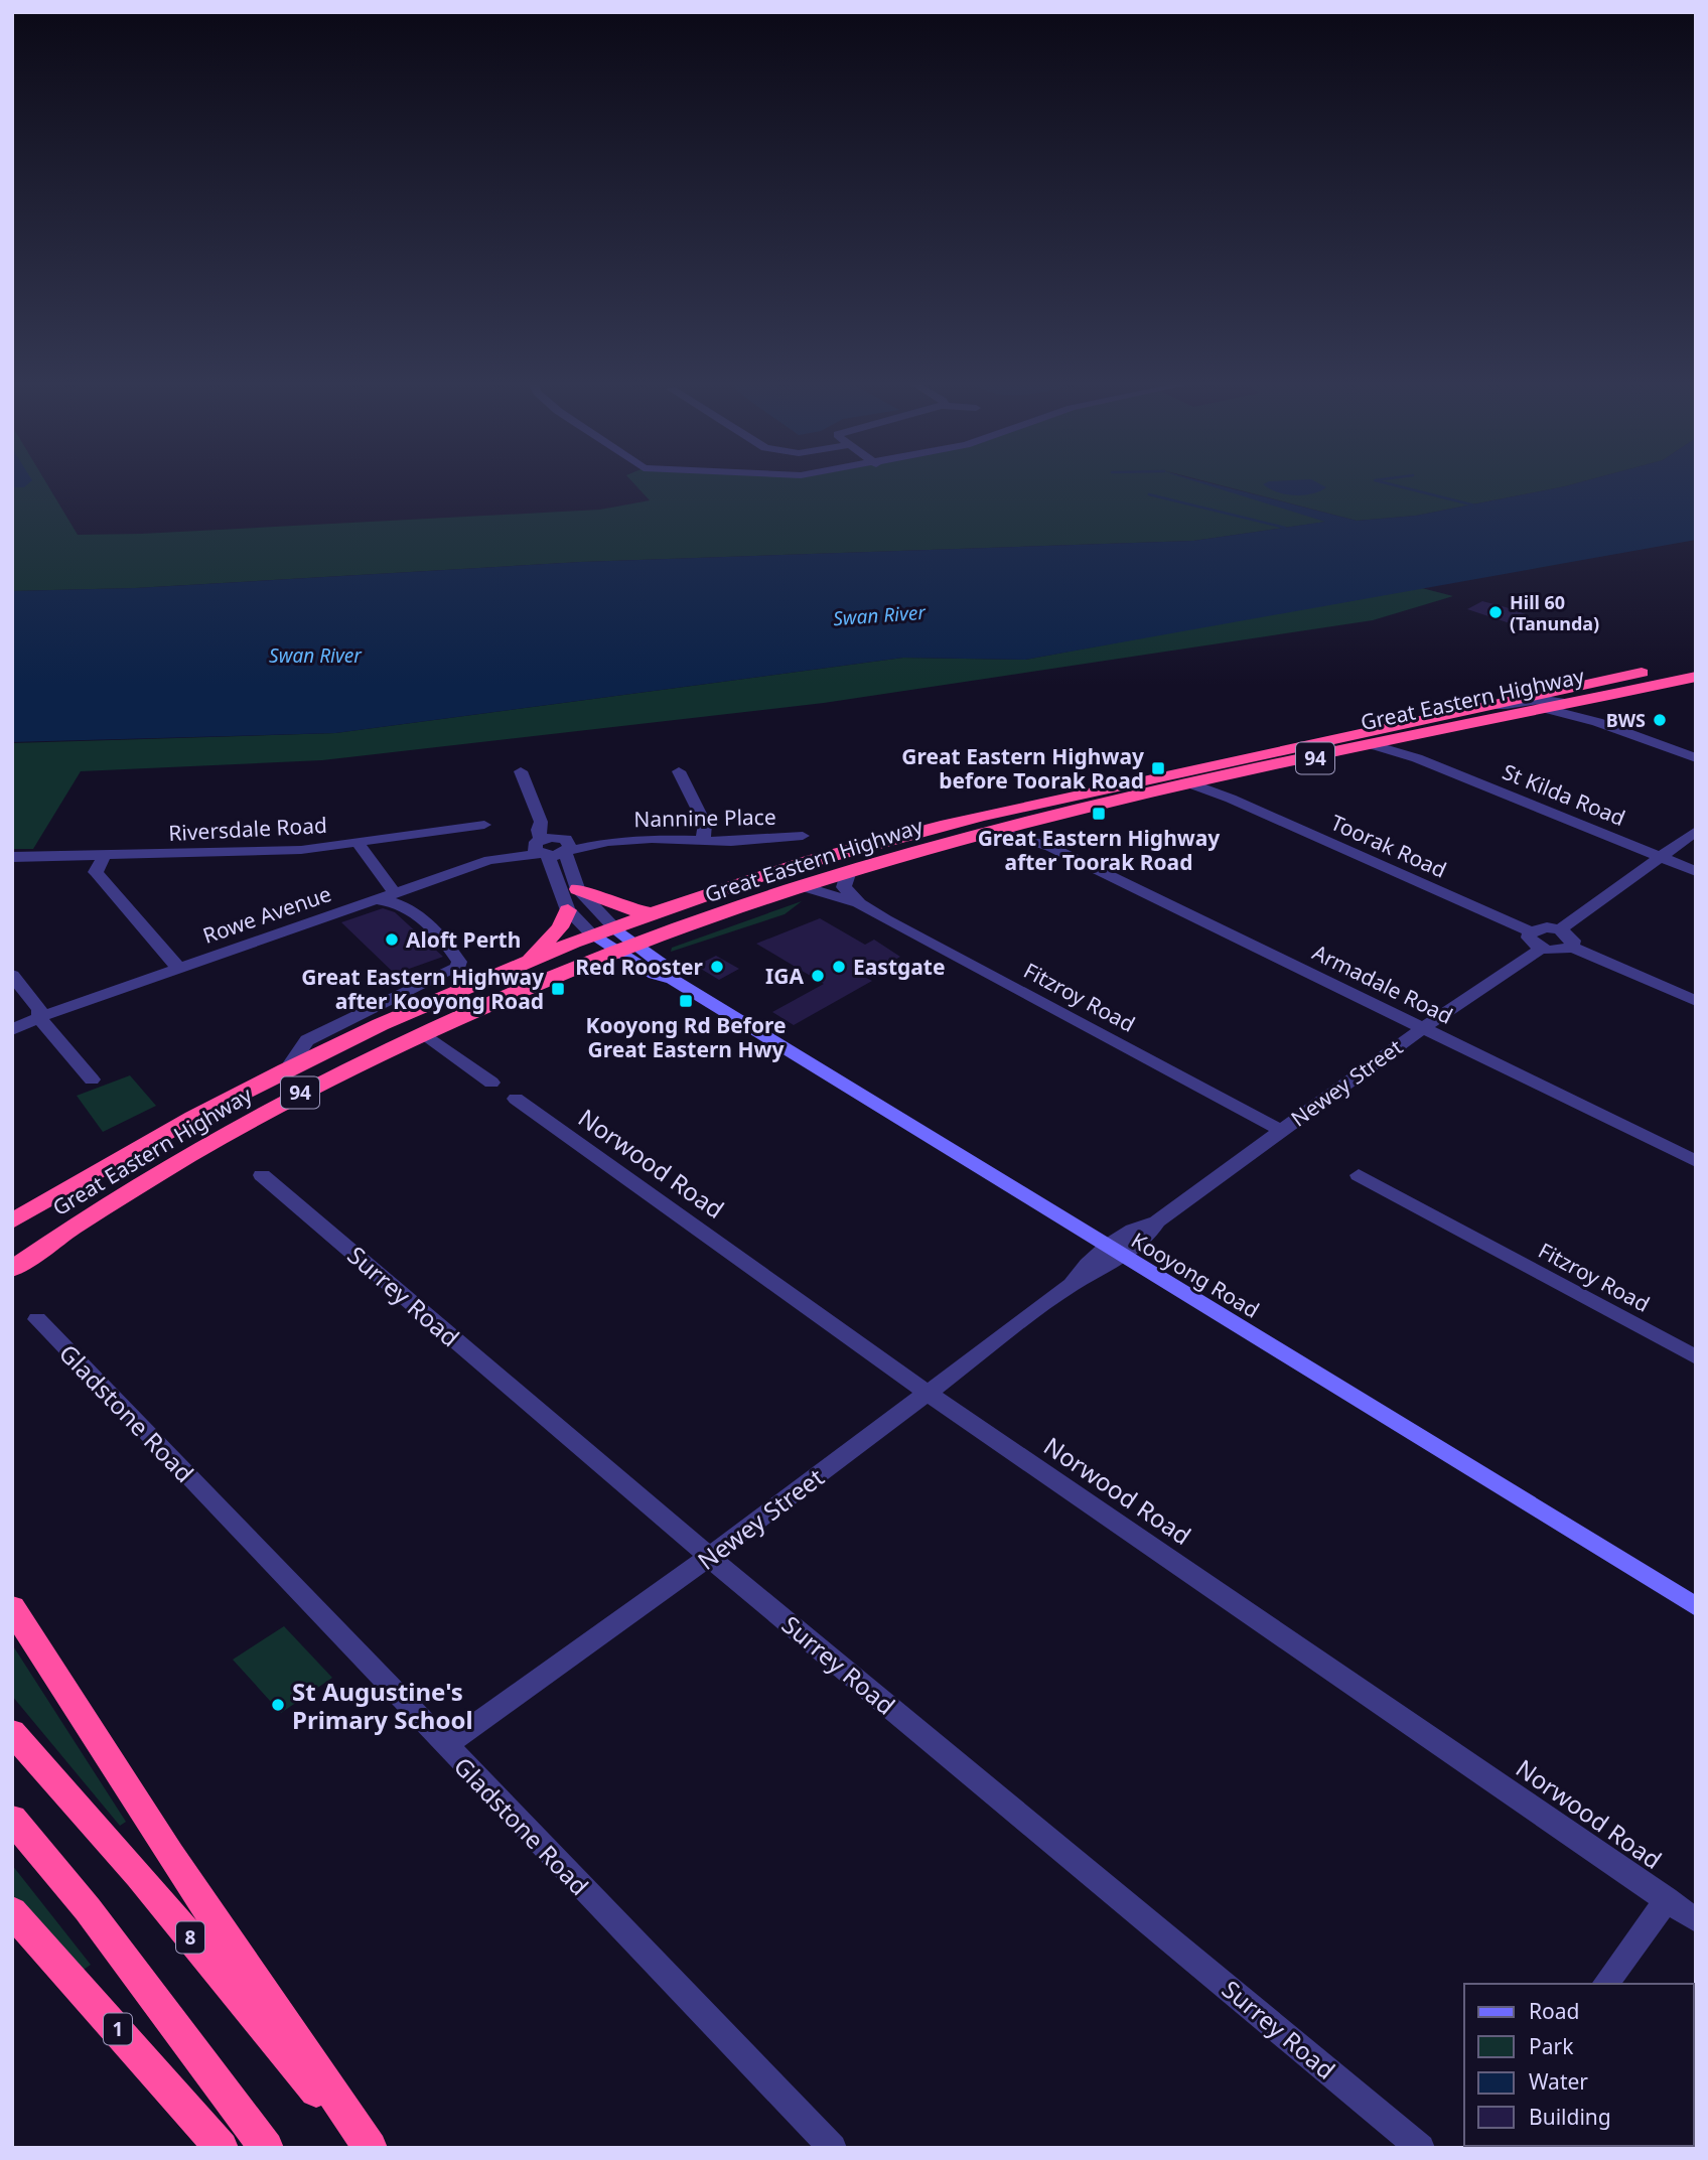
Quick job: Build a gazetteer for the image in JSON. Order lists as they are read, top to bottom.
{
  "streets": {
    "highway": [
      "Great Eastern Highway",
      "94",
      "8",
      "1"
    ],
    "street": [
      "St Kilda Road",
      "Nannine Place",
      "Riversdale Road",
      "Toorak Road",
      "Rowe Avenue",
      "Armadale Road",
      "Fitzroy Road",
      "Newey Street",
      "Norwood Road",
      "Kooyong Road",
      "Surrey Road",
      "Gladstone Road"
    ]
  },
  "crossings": [
    ["Great Eastern Highway", "St Kilda Road"],
    ["Great Eastern Highway", "Toorak Road"],
    ["Great Eastern Highway", "Armadale Road"],
    ["Great Eastern Highway", "Fitzroy Road"],
    ["Great Eastern Highway", "Kooyong Road"],
    ["Nannine Place", "Rowe Avenue"],
    ["Armadale Road", "Newey Street"],
    ["Fitzroy Road", "Newey Street"],
    ["Newey Street", "Norwood Road"],
    ["Newey Street", "Kooyong Road"],
    ["Newey Street", "Surrey Road"],
    ["Newey Street", "Gladstone Road"]
  ],
  "water": ["Swan River"],
  "places": {
    "other": [
      "Hill 60 (Tanunda)",
      "BWS",
      "Aloft Perth",
      "Red Rooster",
      "Eastgate",
      "IGA",
      "St Augustine's Primary School"
    ],
    "transit": [
      "Great Eastern Highway before Toorak Road",
      "Great Eastern Highway after Toorak Road",
      "Great Eastern Highway after Kooyong Road",
      "Kooyong Rd Before Great Eastern Hwy"
    ]
  },
  "legend": [
    "Road",
    "Park",
    "Water",
    "Building"
  ]
}
